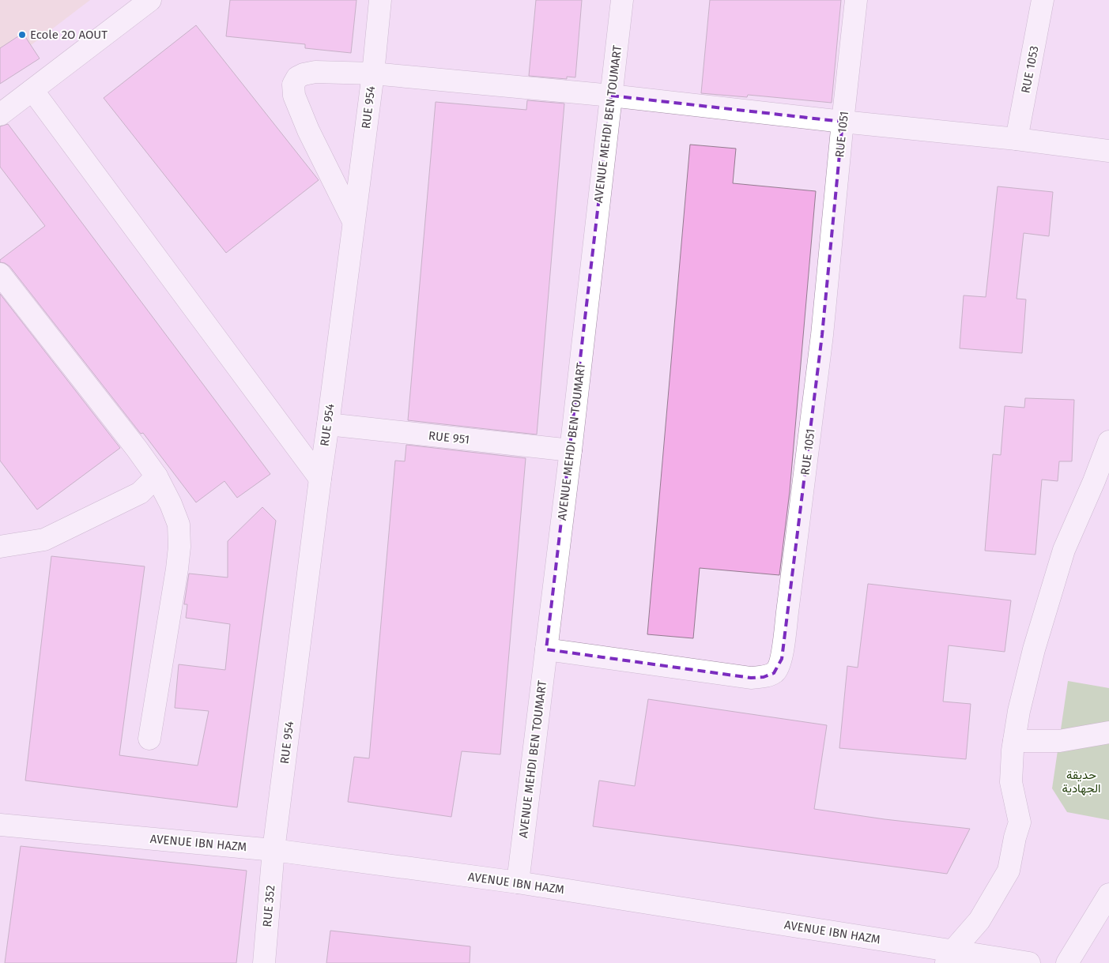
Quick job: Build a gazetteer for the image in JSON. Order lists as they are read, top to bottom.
{
  "streets": {
    "street": [
      "RUE 1053",
      "RUE 954",
      "AVENUE MEHDI BEN TOUMART",
      "RUE 1051",
      "RUE 951",
      "AVENUE IBN HAZM",
      "RUE 352"
    ]
  },
  "crossings": [
    ["RUE 954", "RUE 951"],
    ["RUE 954", "AVENUE IBN HAZM"],
    ["RUE 954", "RUE 352"],
    ["AVENUE MEHDI BEN TOUMART", "RUE 1051"],
    ["AVENUE MEHDI BEN TOUMART", "RUE 951"],
    ["AVENUE MEHDI BEN TOUMART", "AVENUE IBN HAZM"],
    ["AVENUE IBN HAZM", "RUE 352"]
  ],
  "parks": ["حديقة الجهادية"],
  "places": ["Ecole 2O AOUT"]
}
